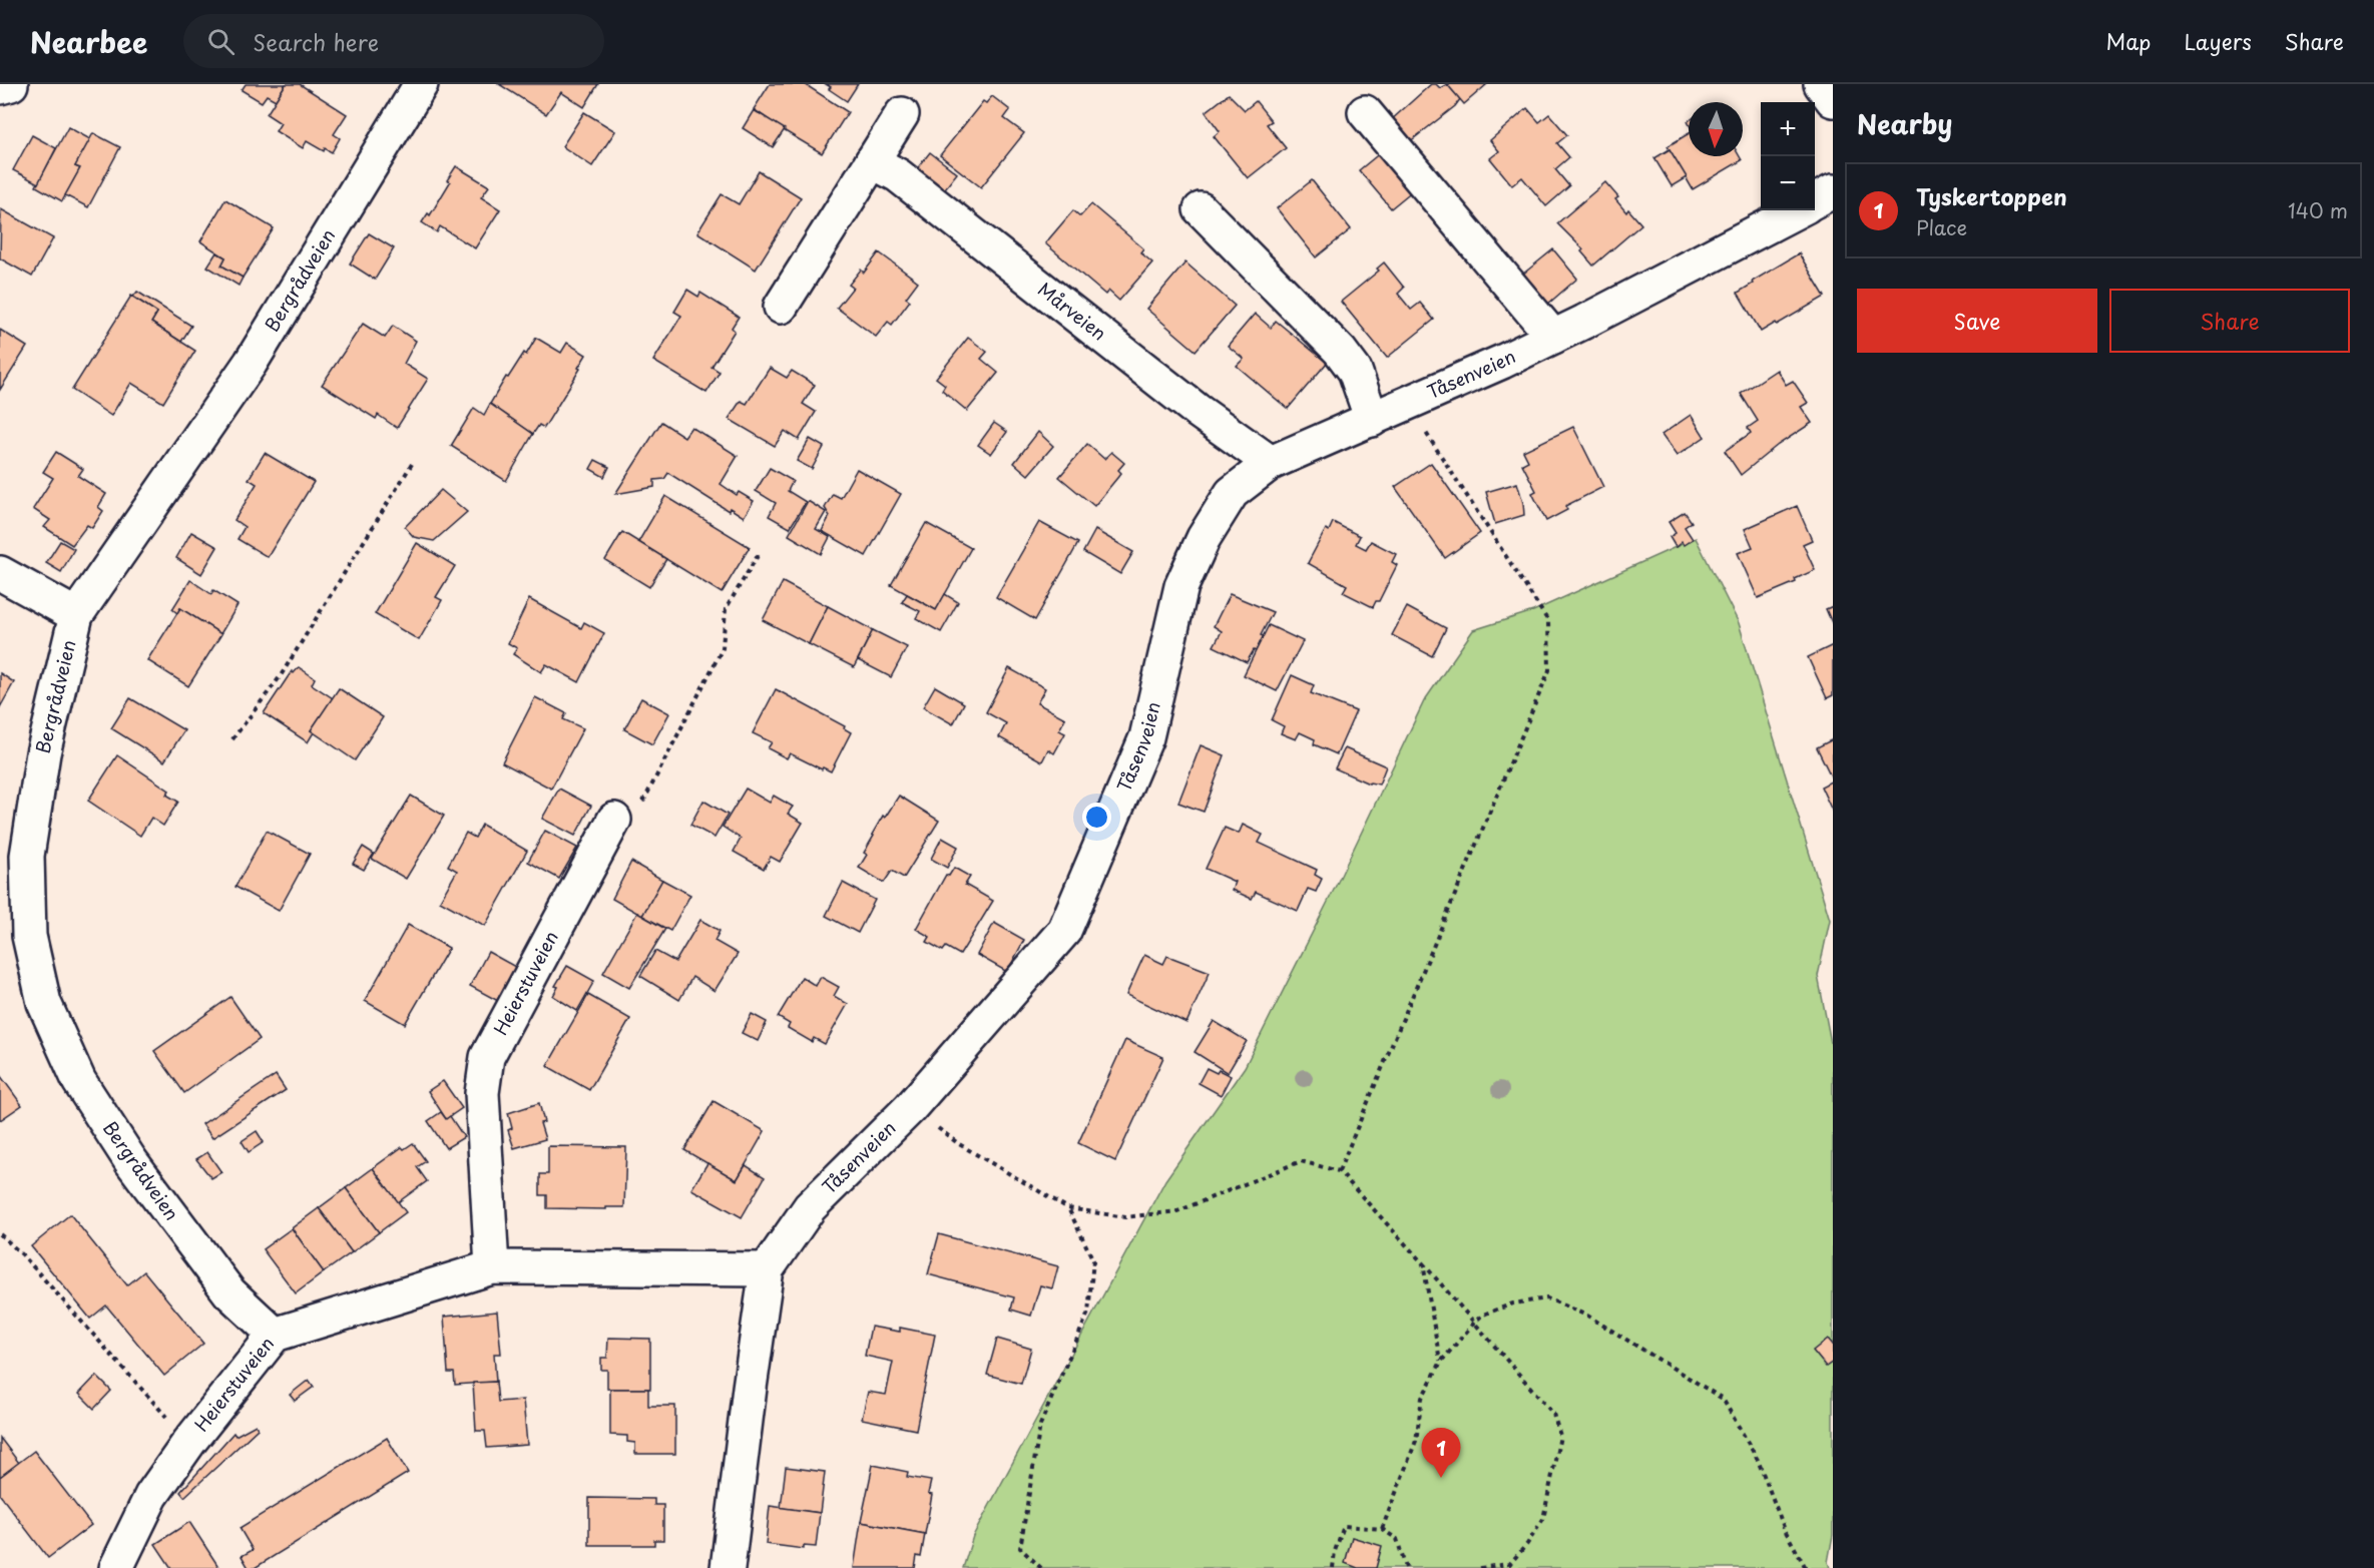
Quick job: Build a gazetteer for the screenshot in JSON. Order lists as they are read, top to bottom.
{
  "streets": {
    "street": [
      "Bergrådveien",
      "Mårveien",
      "Tåsenveien",
      "Heierstuveien"
    ]
  },
  "crossings": [
    ["Bergrådveien", "Heierstuveien"],
    ["Mårveien", "Tåsenveien"],
    ["Tåsenveien", "Heierstuveien"]
  ],
  "north": "bottom",
  "page": {
    "header": "Nearbee",
    "search": "Search here",
    "nav": ["Map", "Layers", "Share"],
    "heading": "Nearby",
    "map_buttons": ["+", "−"],
    "list": [
      {
        "mark": "1",
        "name": "Tyskertoppen",
        "note": "Place",
        "value": "140 m"
      }
    ],
    "buttons": ["Save", "Share"],
    "pins": "1"
  }
}
